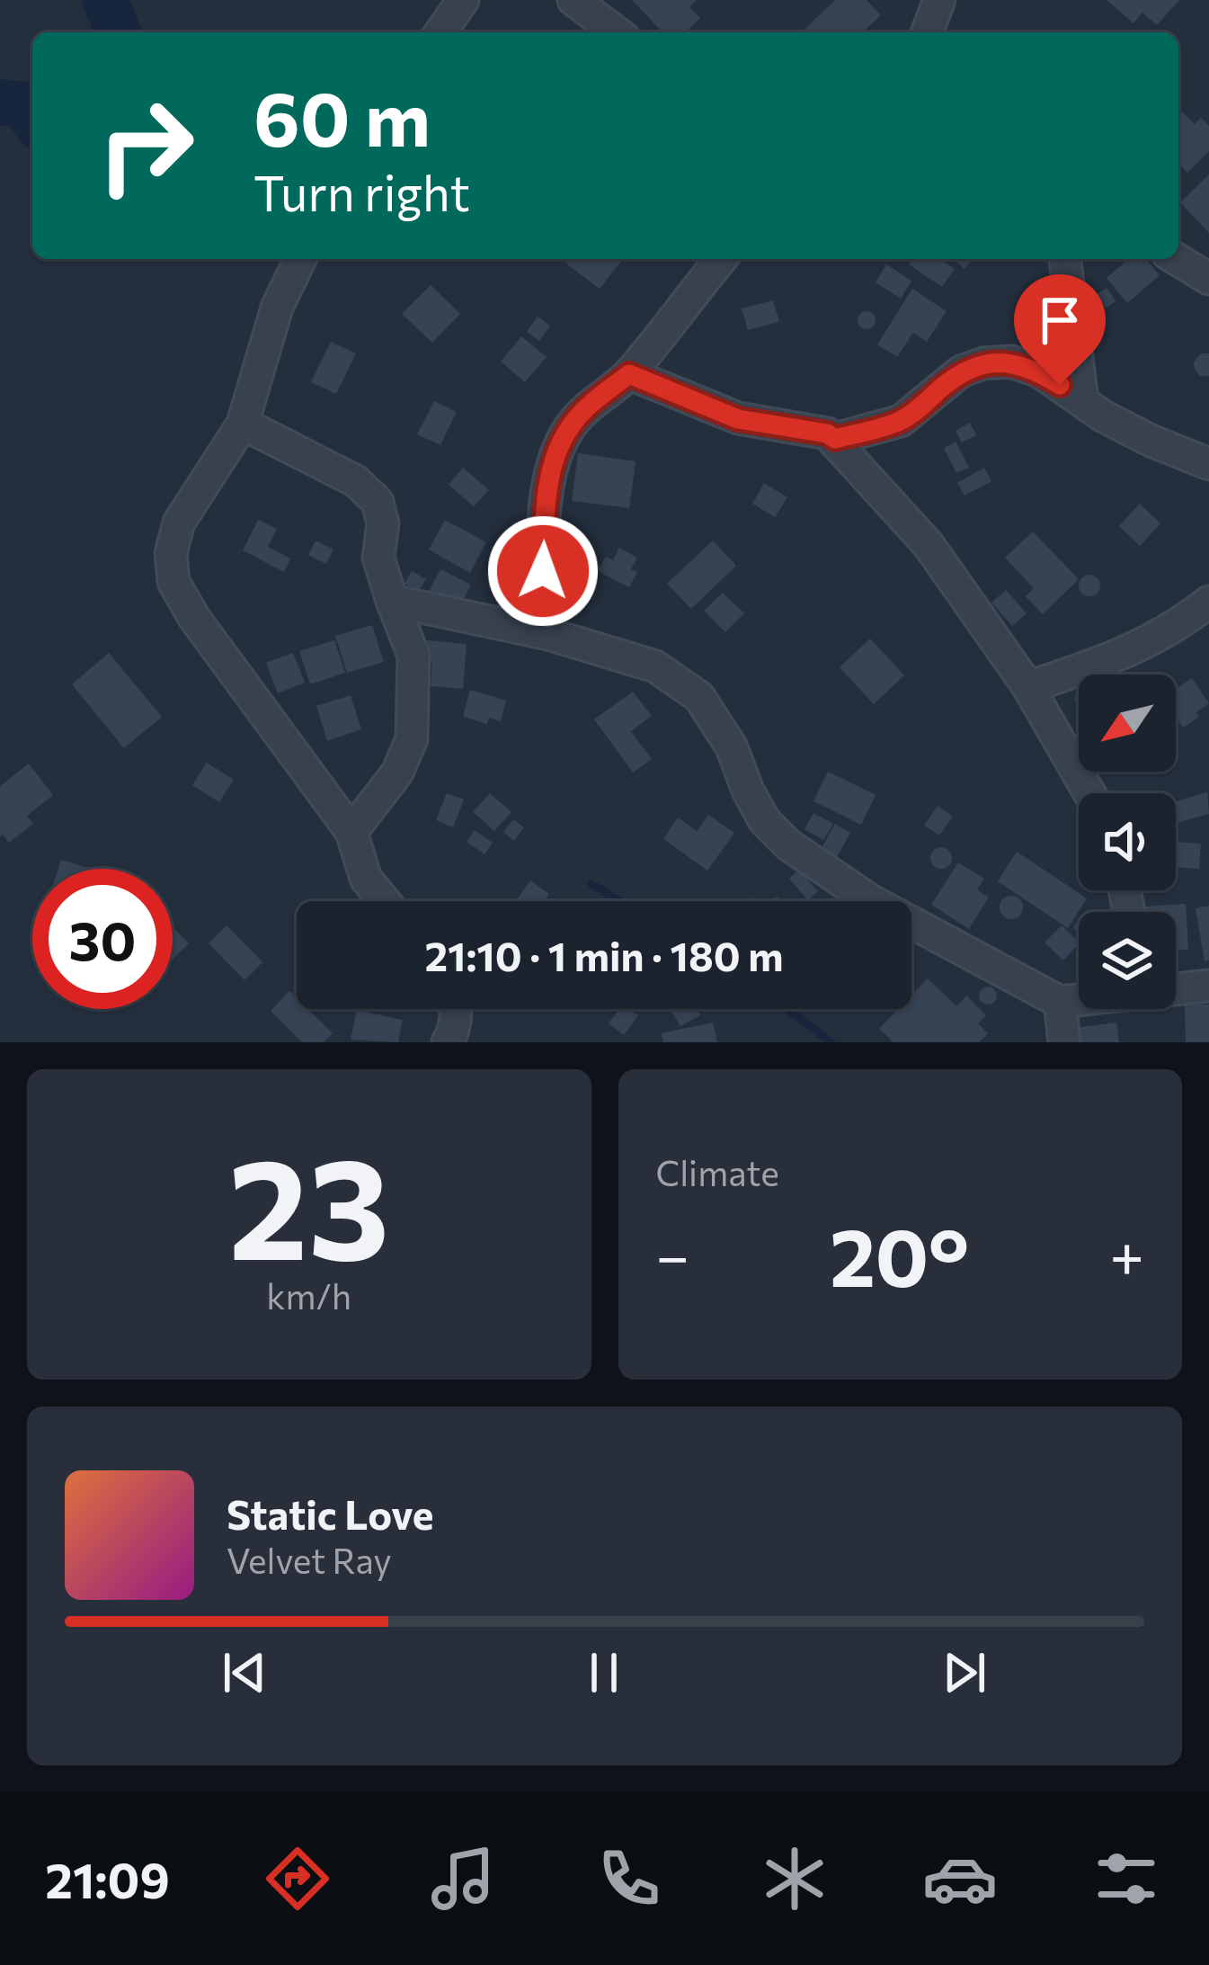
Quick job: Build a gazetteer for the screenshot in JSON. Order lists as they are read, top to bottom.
{
  "north": "bottom left",
  "page": {
    "turn": ["60 m", "Turn right"],
    "limit": "30",
    "trip": "21:10 · 1 min · 180 m",
    "tile": [
      ["23", "km/h"],
      "Climate"
    ],
    "heat": ["−", "20°", "+"],
    "song": ["Static Love", "Velvet Ray"],
    "tabs": "21:09"
  }
}
